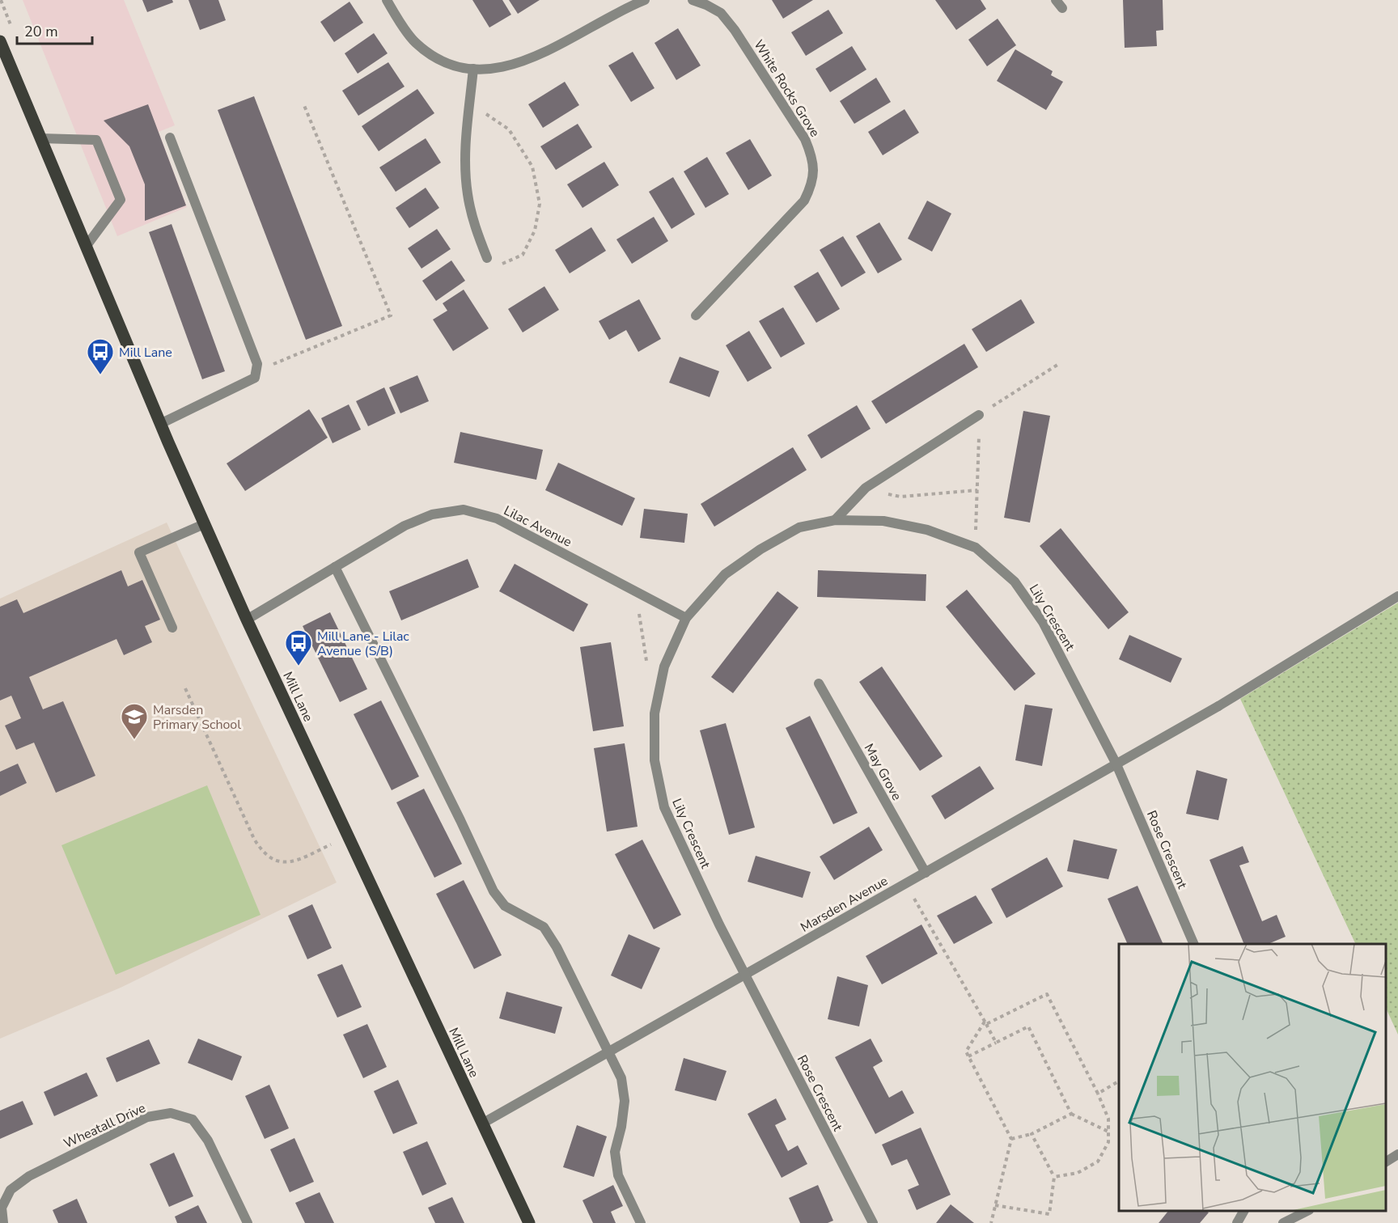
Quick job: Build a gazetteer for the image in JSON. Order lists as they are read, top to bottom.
{
  "streets": {
    "main road": ["Mill Lane"],
    "street": [
      "White Rocks Grove",
      "Lilac Avenue",
      "Lily Crescent",
      "May Grove",
      "Rose Crescent",
      "Marsden Avenue",
      "Wheatall Drive"
    ]
  },
  "crossings": [
    ["Lilac Avenue", "Lily Crescent"],
    ["Lilac Avenue", "Mill Lane"],
    ["Lily Crescent", "Rose Crescent"],
    ["Lily Crescent", "Marsden Avenue"],
    ["Mill Lane", "Marsden Avenue"],
    ["May Grove", "Marsden Avenue"],
    ["Rose Crescent", "Marsden Avenue"]
  ],
  "places": {
    "bus stop": ["Mill Lane", "Mill Lane - Lilac Avenue (S/B)"],
    "school or university": ["Marsden Primary School"]
  },
  "scale_bar": "20 m"
}
